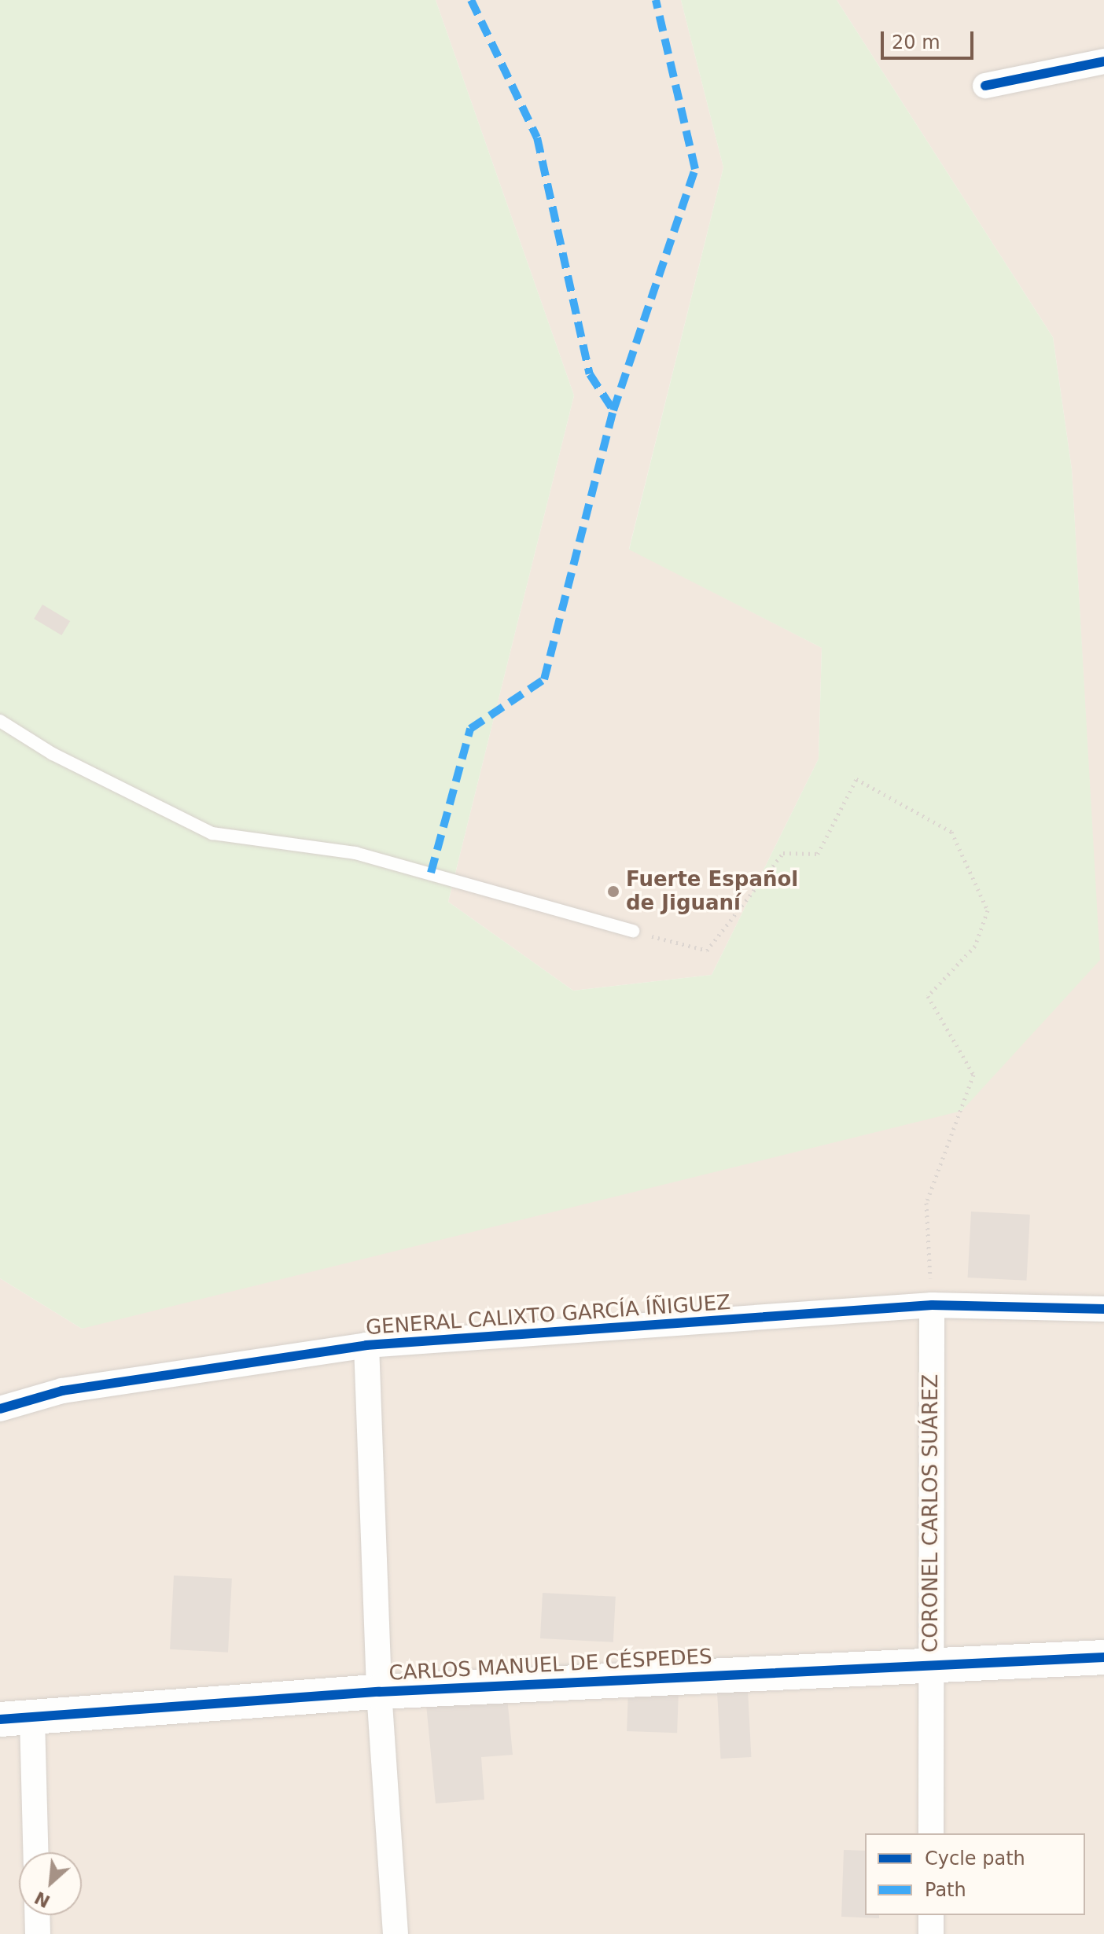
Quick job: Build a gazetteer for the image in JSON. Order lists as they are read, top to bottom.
{
  "streets": {
    "street": ["GENERAL CALIXTO GARCÍA ÍÑIGUEZ", "CORONEL CARLOS SUÁREZ", "CARLOS MANUEL DE CÉSPEDES"]
  },
  "crossings": [
    ["GENERAL CALIXTO GARCÍA ÍÑIGUEZ", "CORONEL CARLOS SUÁREZ"],
    ["CORONEL CARLOS SUÁREZ", "CARLOS MANUEL DE CÉSPEDES"]
  ],
  "places": ["Fuerte Español de Jiguaní"],
  "legend": ["Cycle path", "Path"],
  "scale_bar": "20 m",
  "north": "bottom left"
}
